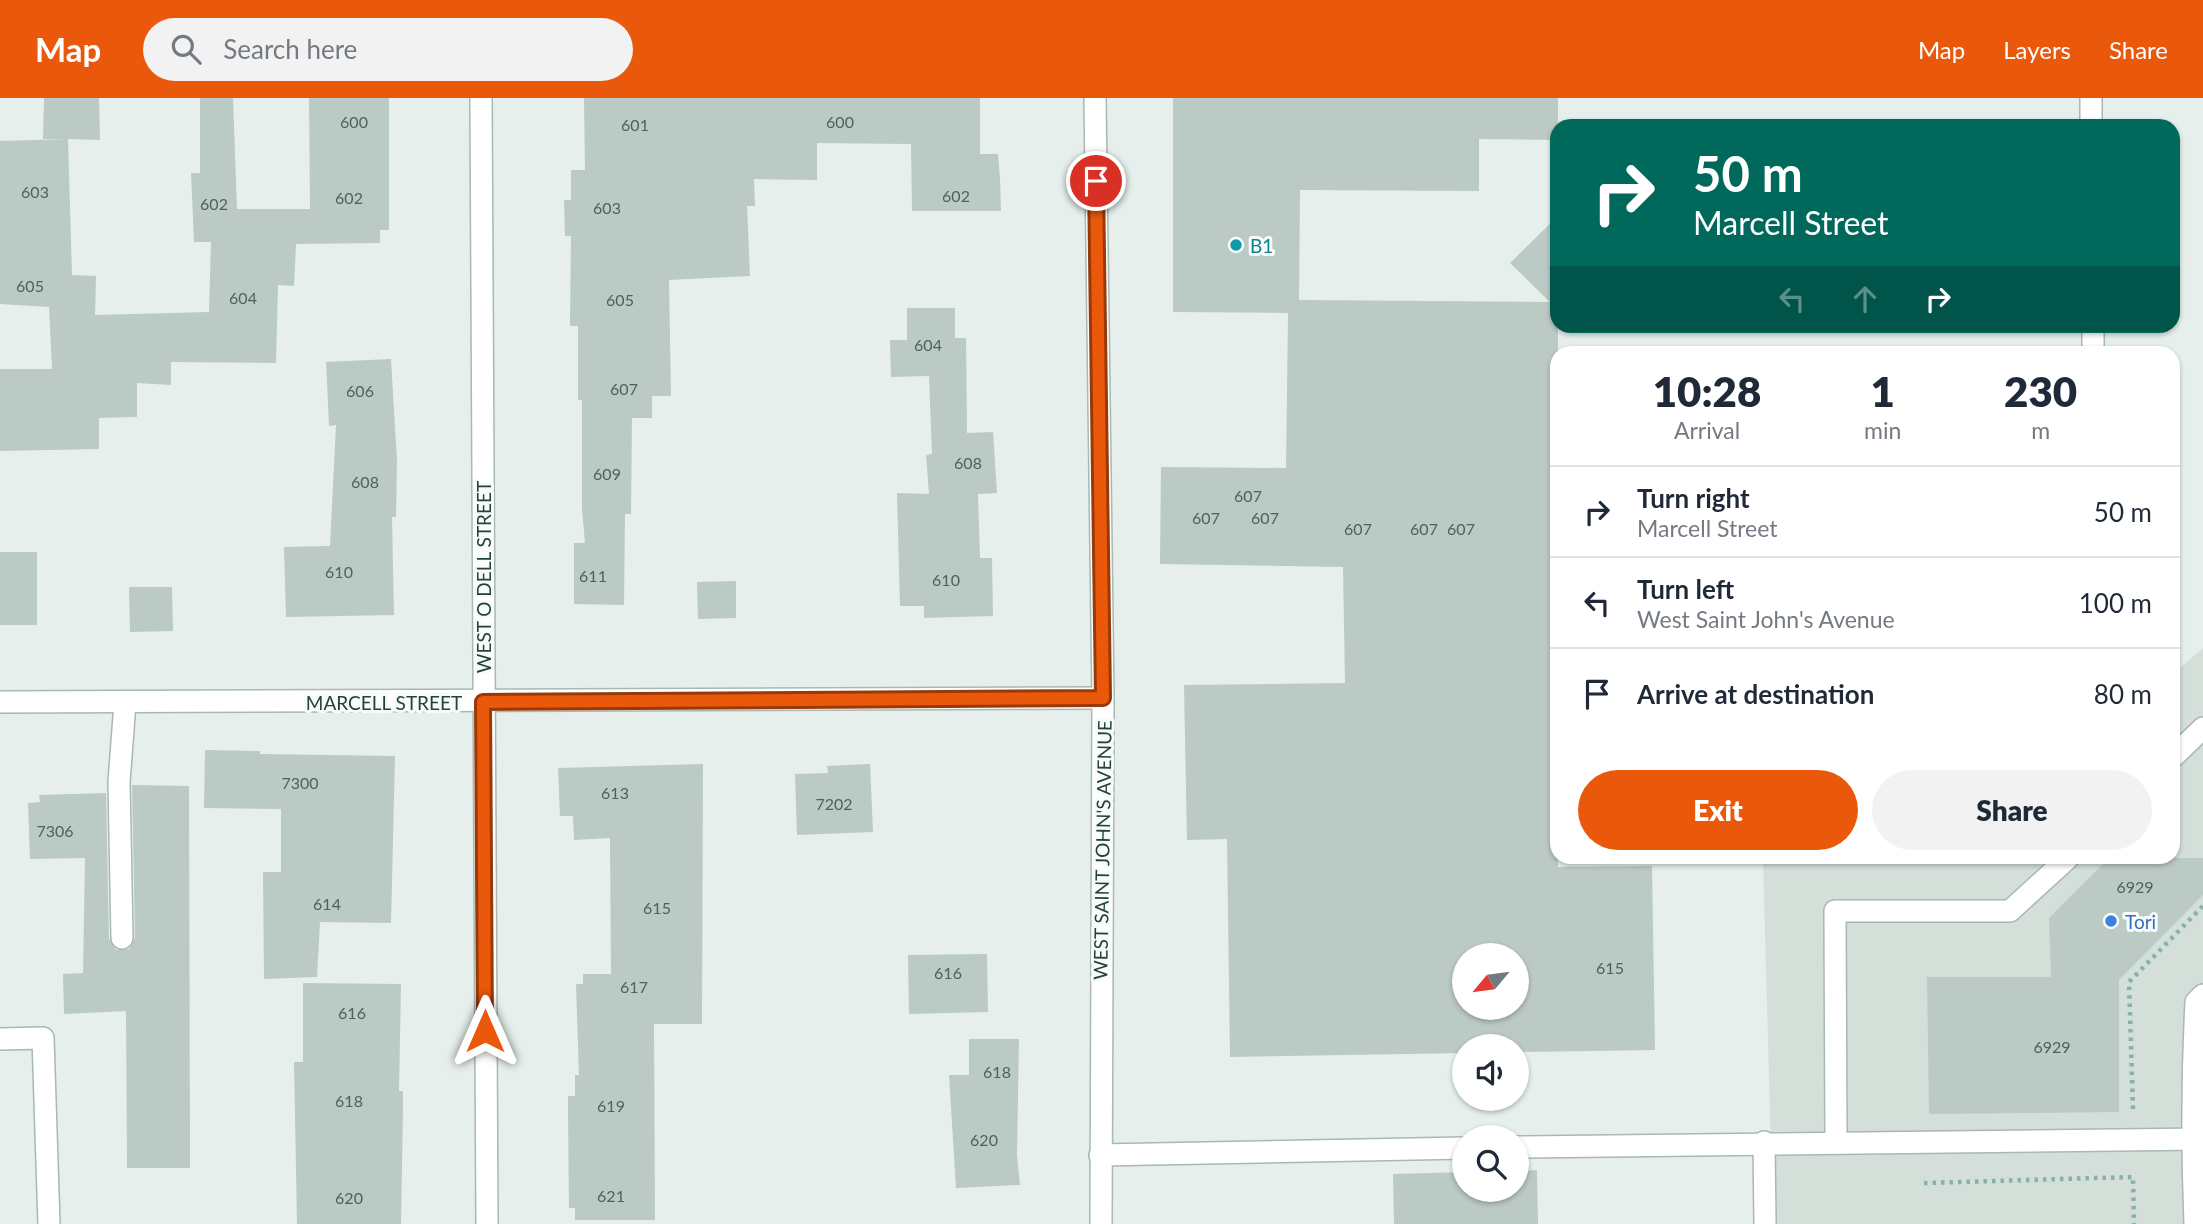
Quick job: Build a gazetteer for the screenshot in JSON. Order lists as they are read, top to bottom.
{
  "streets": {
    "street": ["WEST O DELL STREET", "MARCELL STREET", "WEST SAINT JOHN'S AVENUE"]
  },
  "crossings": [
    ["WEST O DELL STREET", "MARCELL STREET"],
    ["MARCELL STREET", "WEST SAINT JOHN'S AVENUE"]
  ],
  "places": ["B1", "Tori"],
  "house_numbers": [
    "600",
    "600",
    "601",
    "603",
    "602",
    "602",
    "602",
    "603",
    "605",
    "604",
    "605",
    "604",
    "607",
    "606",
    "608",
    "609",
    "608",
    "607",
    "607",
    "607",
    "607",
    "607",
    "607",
    "610",
    "611",
    "610",
    "7300",
    "613",
    "7202",
    "7306",
    "6929",
    "614",
    "615",
    "615",
    "616",
    "617",
    "616",
    "6929",
    "618",
    "618",
    "619",
    "620",
    "621",
    "620"
  ],
  "north": "bottom left",
  "page": {
    "header": "Map",
    "search": "Search here",
    "nav": ["Map", "Layers", "Share"],
    "turn": ["50 m", "Marcell Street"],
    "eta": [
      "10:28",
      "Arrival",
      "1",
      "min",
      "230",
      "m"
    ],
    "list": [
      {
        "name": "Turn right",
        "note": "Marcell Street",
        "value": "50 m"
      },
      {
        "name": "Turn left",
        "note": "West Saint John's Avenue",
        "value": "100 m"
      },
      {
        "name": "Arrive at destination",
        "value": "80 m"
      }
    ],
    "buttons": ["Exit", "Share"]
  }
}
